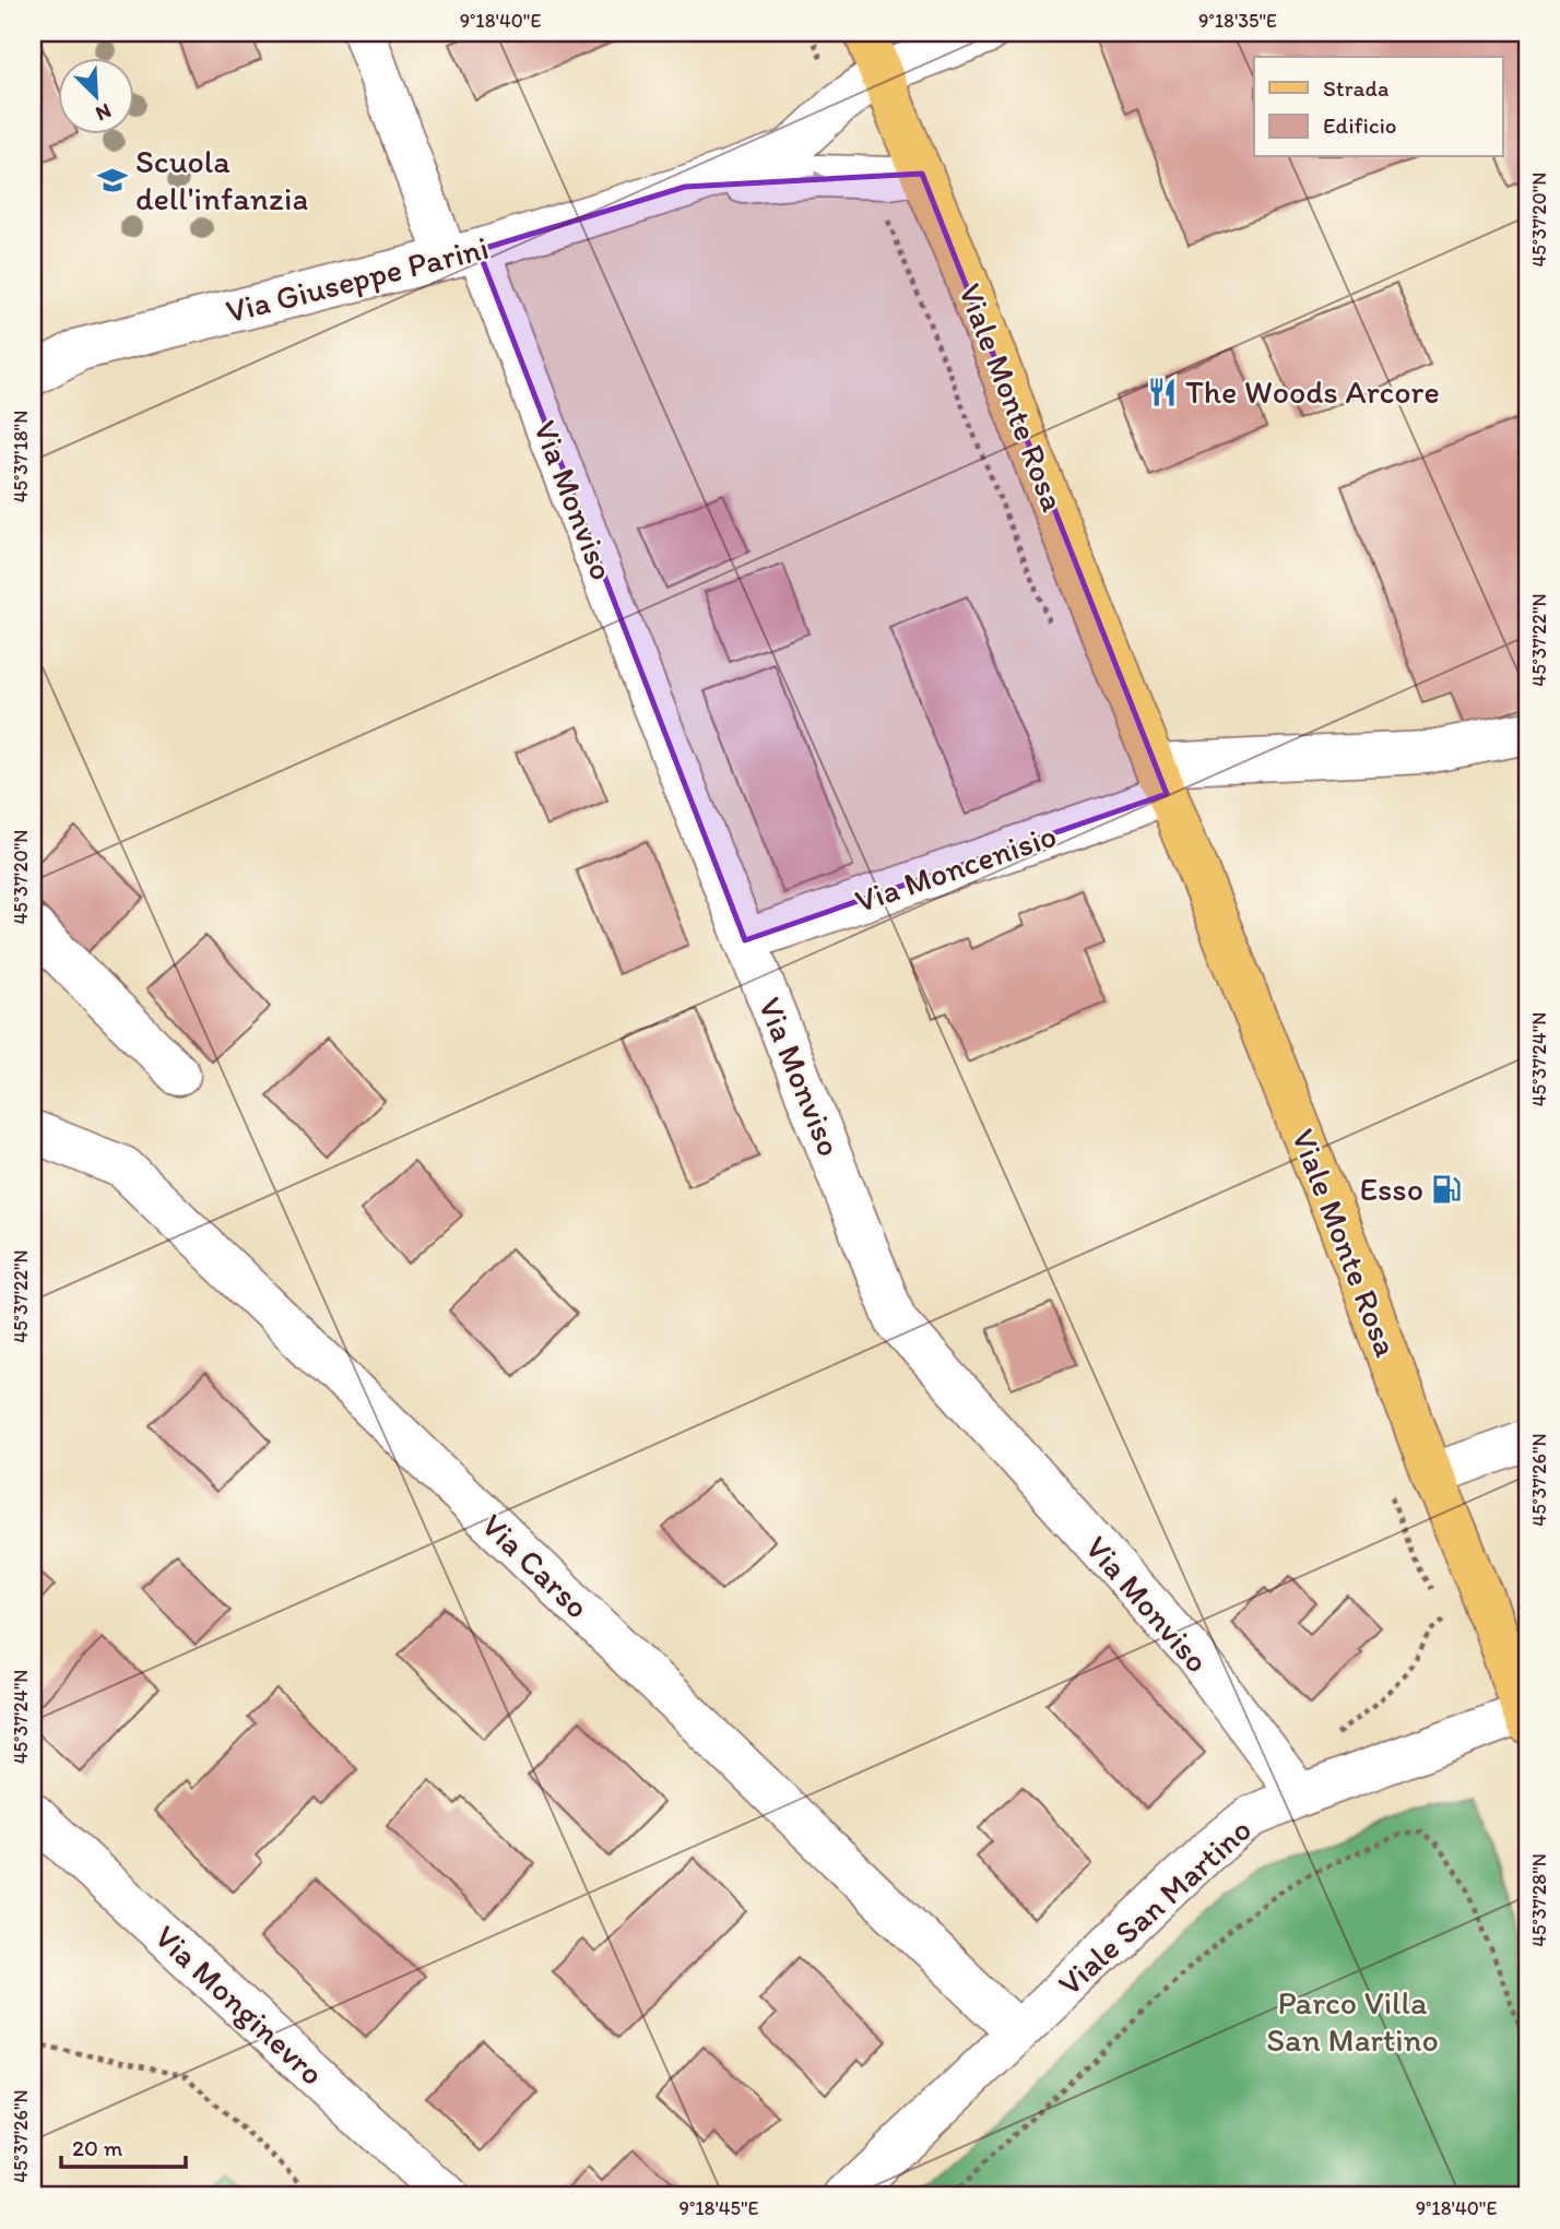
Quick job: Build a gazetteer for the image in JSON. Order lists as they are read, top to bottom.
{
  "streets": {
    "main road": ["Viale Monte Rosa"],
    "street": [
      "Via Giuseppe Parini",
      "Via Monviso",
      "Via Moncenisio",
      "Via Carso",
      "Viale San Martino",
      "Via Monginevro"
    ]
  },
  "crossings": [
    ["Via Giuseppe Parini", "Viale Monte Rosa"],
    ["Via Giuseppe Parini", "Via Monviso"],
    ["Viale Monte Rosa", "Via Moncenisio"],
    ["Viale Monte Rosa", "Viale San Martino"],
    ["Via Monviso", "Via Moncenisio"],
    ["Via Monviso", "Viale San Martino"],
    ["Via Carso", "Viale San Martino"]
  ],
  "parks": ["Parco Villa San Martino"],
  "places": {
    "school or university": ["Scuola dell'infanzia"],
    "restaurant": ["The Woods Arcore"],
    "fuel station": ["Esso"]
  },
  "legend": ["Strada", "Edificio"],
  "scale_bar": "20 m",
  "north": "bottom right",
  "coordinates": [
    "9°18'40\"E",
    "9°18'35\"E",
    "45°37'20\"N",
    "45°37'18\"N",
    "45°37'22\"N",
    "45°37'24\"N",
    "45°37'26\"N",
    "45°37'28\"N",
    "9°18'45\"E"
  ]
}
